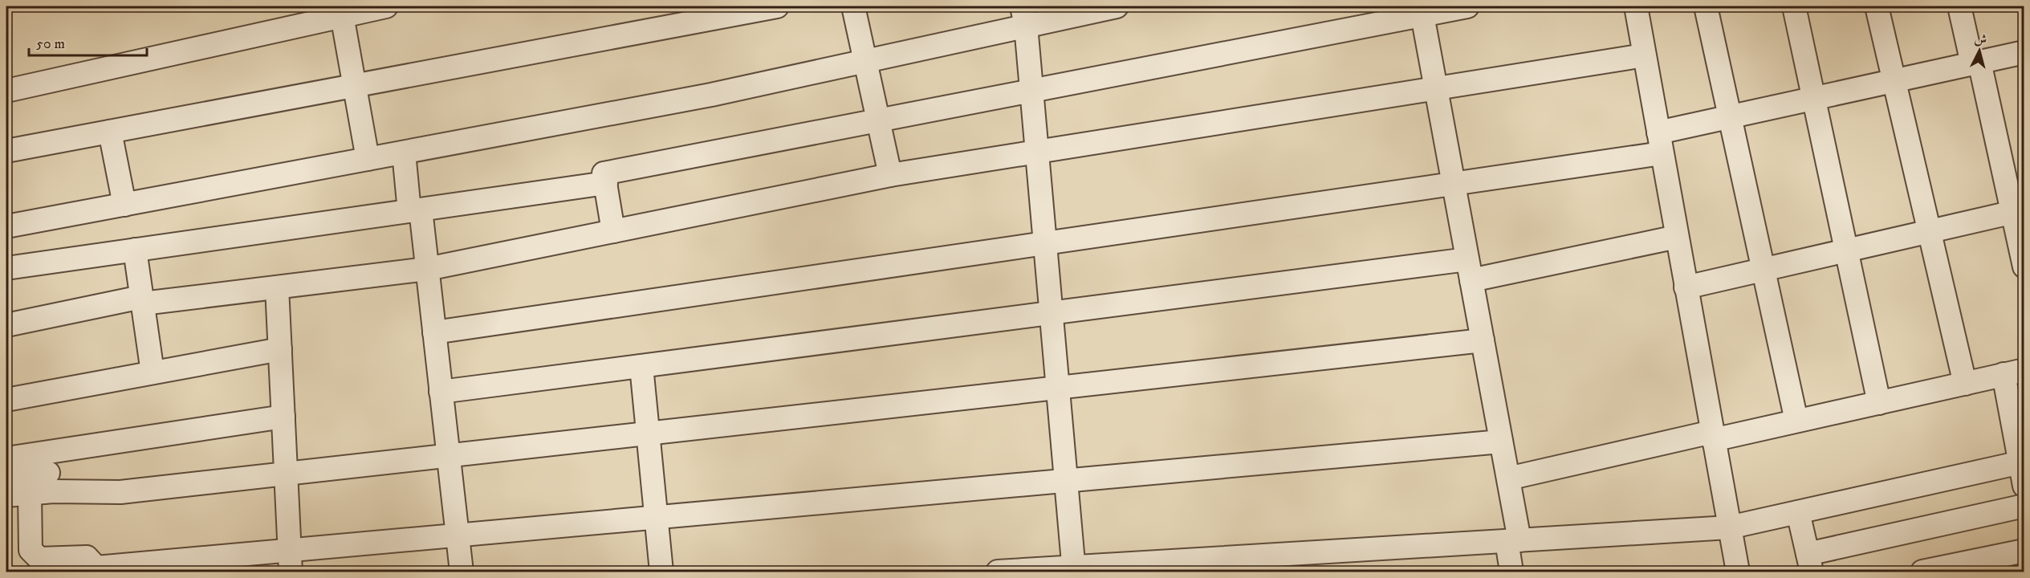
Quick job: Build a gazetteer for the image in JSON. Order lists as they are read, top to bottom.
{
  "scale_bar": "50 m",
  "north": "top"
}
